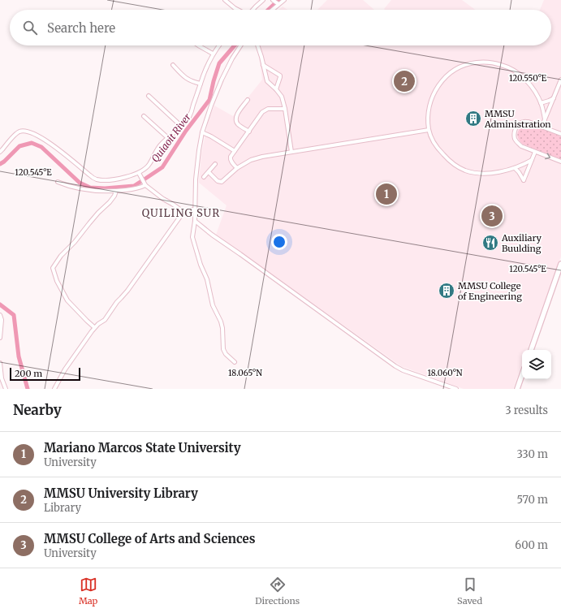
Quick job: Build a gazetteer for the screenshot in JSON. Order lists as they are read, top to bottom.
{
  "districts": ["QUILING SUR"],
  "water": ["Quiaoit River"],
  "places": {
    "building": ["MMSU Administration", "MMSU College of Engineering"],
    "restaurant": ["Auxiliary Buulding"]
  },
  "scale_bar": "200 m",
  "page": {
    "search": "Search here",
    "pins": ["2", "1", "3"],
    "scale": "200 m",
    "heading": ["Nearby", "3 results"],
    "list": [
      {
        "mark": "1",
        "name": "Mariano Marcos State University",
        "note": "University",
        "value": "330 m"
      },
      {
        "mark": "2",
        "name": "MMSU University Library",
        "note": "Library",
        "value": "570 m"
      },
      {
        "mark": "3",
        "name": "MMSU College of Arts and Sciences",
        "note": "University",
        "value": "600 m"
      }
    ],
    "nav": ["Map", "Directions", "Saved"]
  },
  "coordinates": [
    "120.550°E",
    "120.545°E",
    "18.065°N",
    "18.060°N"
  ]
}
